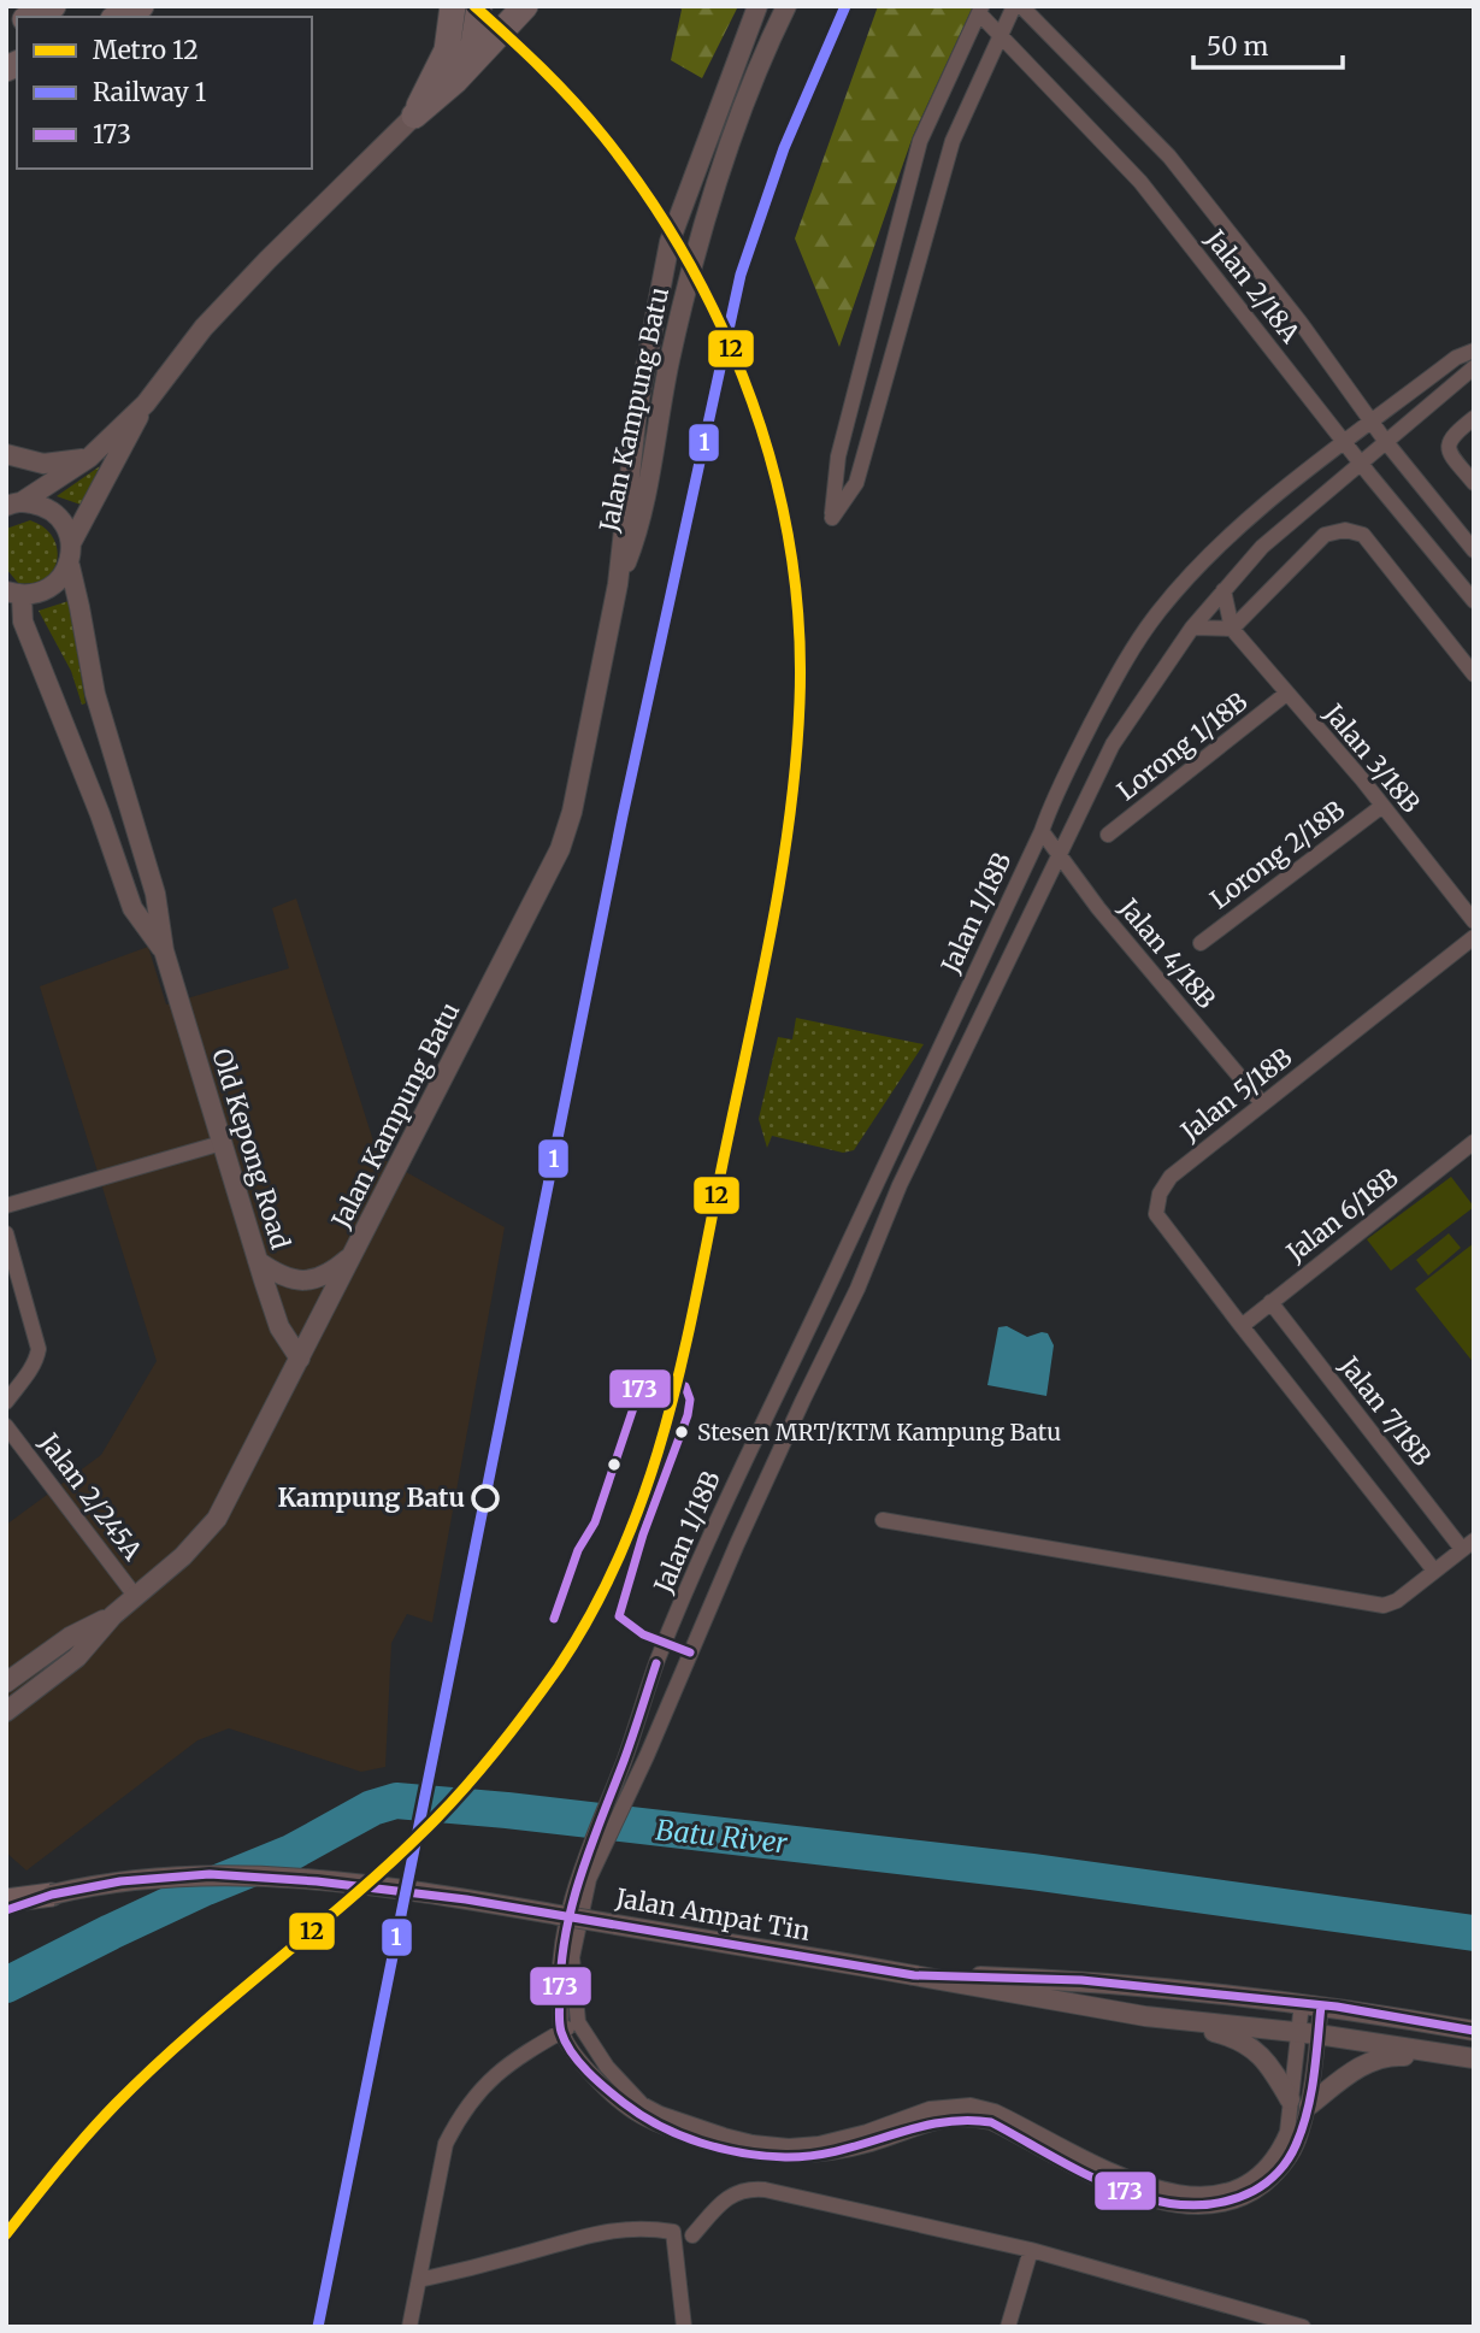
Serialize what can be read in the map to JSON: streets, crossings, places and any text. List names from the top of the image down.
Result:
{
  "streets": {
    "street": [
      "Jalan 2/18A",
      "Jalan Kampung Batu",
      "Lorong 1/18B",
      "Jalan 3/18B",
      "Lorong 2/18B",
      "Jalan 1/18B",
      "Jalan 4/18B",
      "Jalan 5/18B",
      "Old Kepong Road",
      "Jalan 6/18B",
      "Jalan 7/18B",
      "Jalan 2/245A",
      "Jalan Ampat Tin"
    ]
  },
  "crossings": [
    ["Jalan 2/18A", "Jalan 1/18B"],
    ["Jalan Kampung Batu", "Old Kepong Road"],
    ["Jalan Kampung Batu", "Jalan 2/245A"],
    ["Lorong 1/18B", "Jalan 3/18B"],
    ["Jalan 3/18B", "Lorong 2/18B"],
    ["Jalan 1/18B", "Jalan 4/18B"],
    ["Jalan 1/18B", "Jalan Ampat Tin"],
    ["Jalan 4/18B", "Jalan 5/18B"],
    ["Jalan 5/18B", "Jalan 6/18B"],
    ["Jalan 6/18B", "Jalan 7/18B"]
  ],
  "water": ["Batu River"],
  "places": ["Stesen MRT/KTM Kampung Batu", "Kampung Batu"],
  "lines": ["metro line 12", "rail line 1", "transit line 173"],
  "legend": ["Metro 12", "Railway 1", "173"],
  "scale_bar": "50 m"
}
